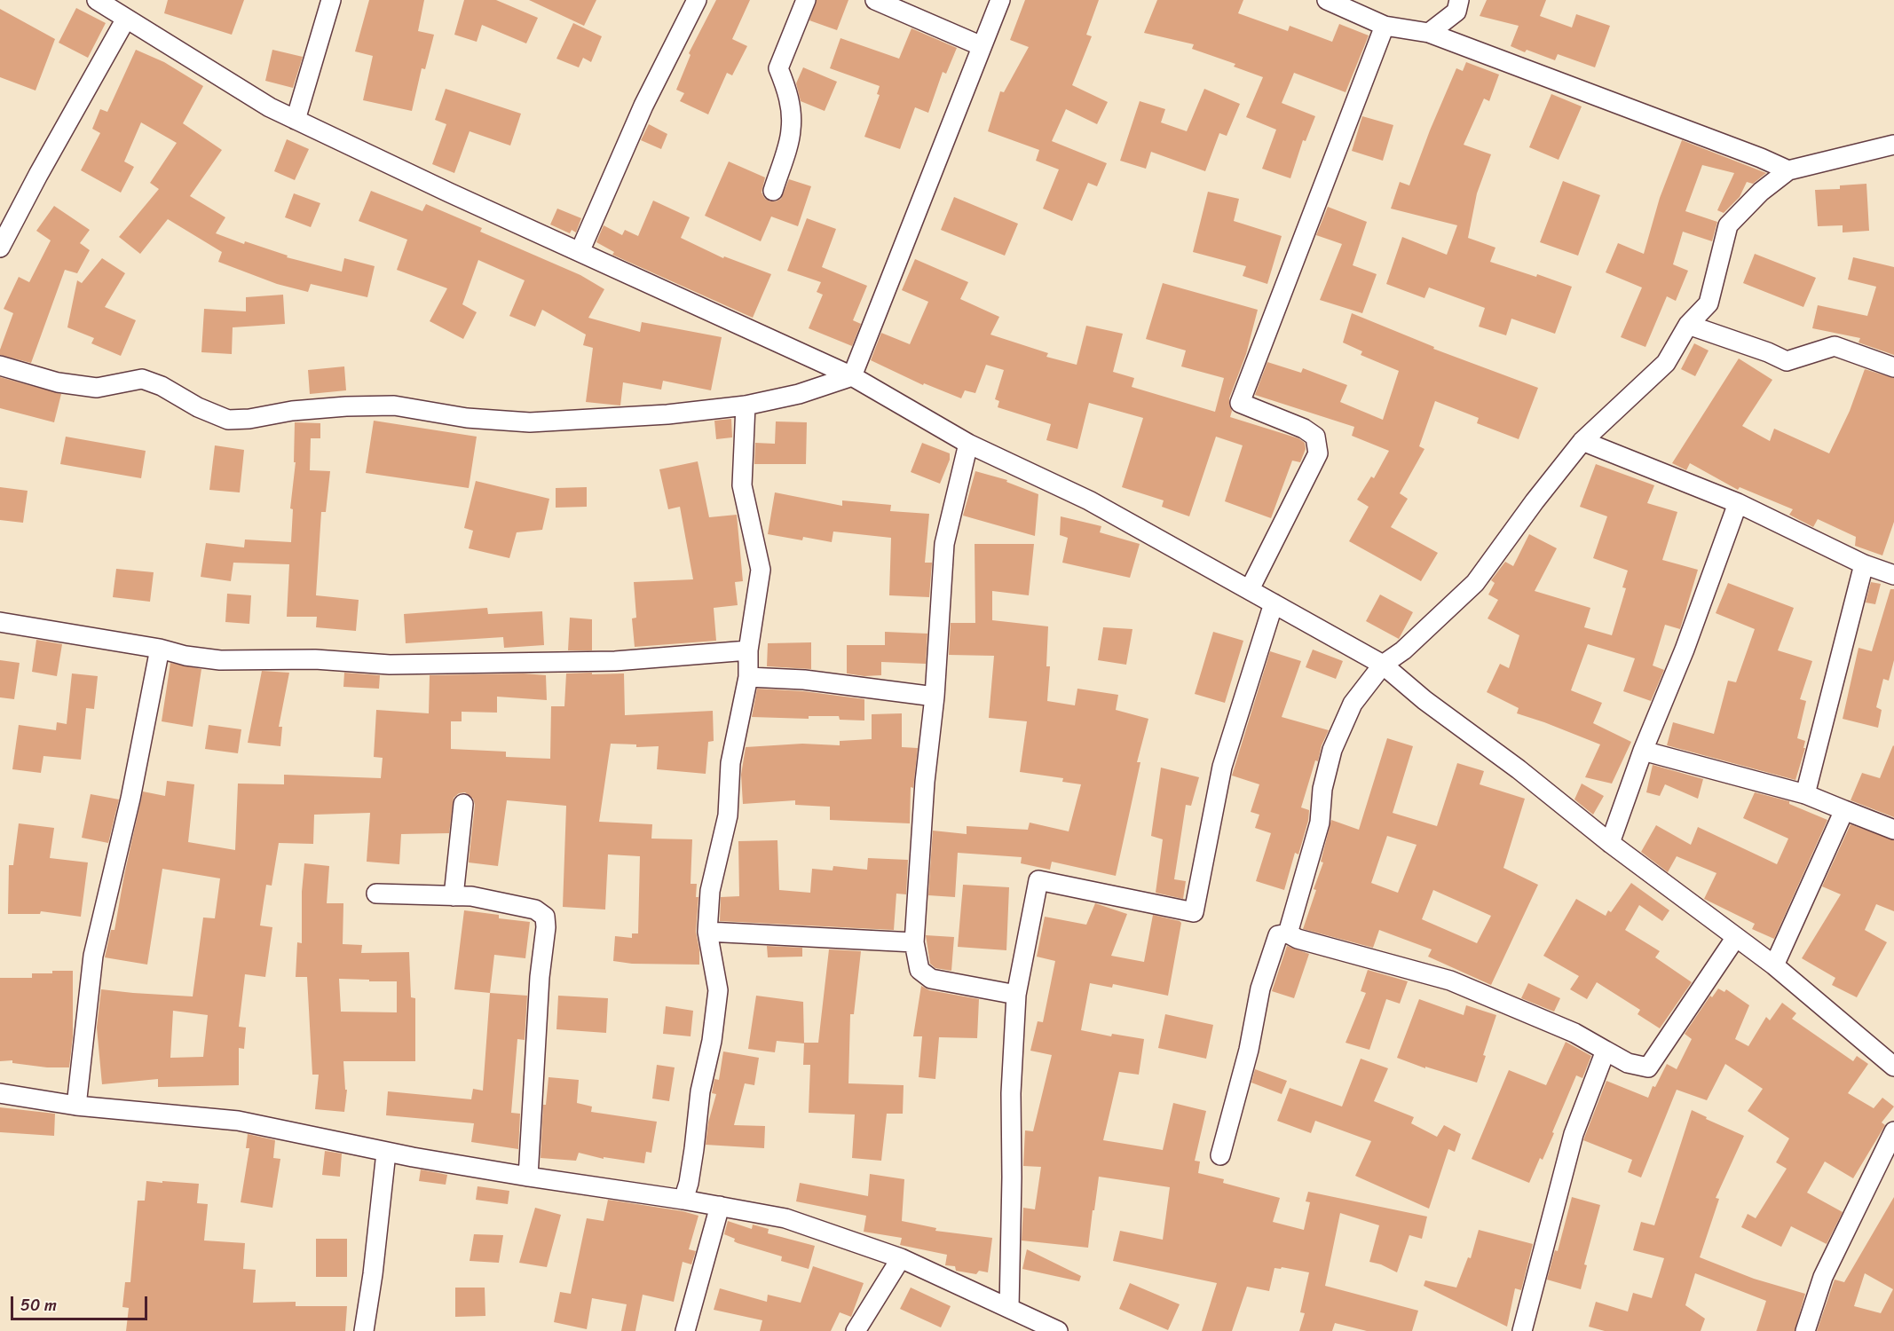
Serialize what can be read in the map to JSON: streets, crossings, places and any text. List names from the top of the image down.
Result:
{
  "scale_bar": "50 m"
}
